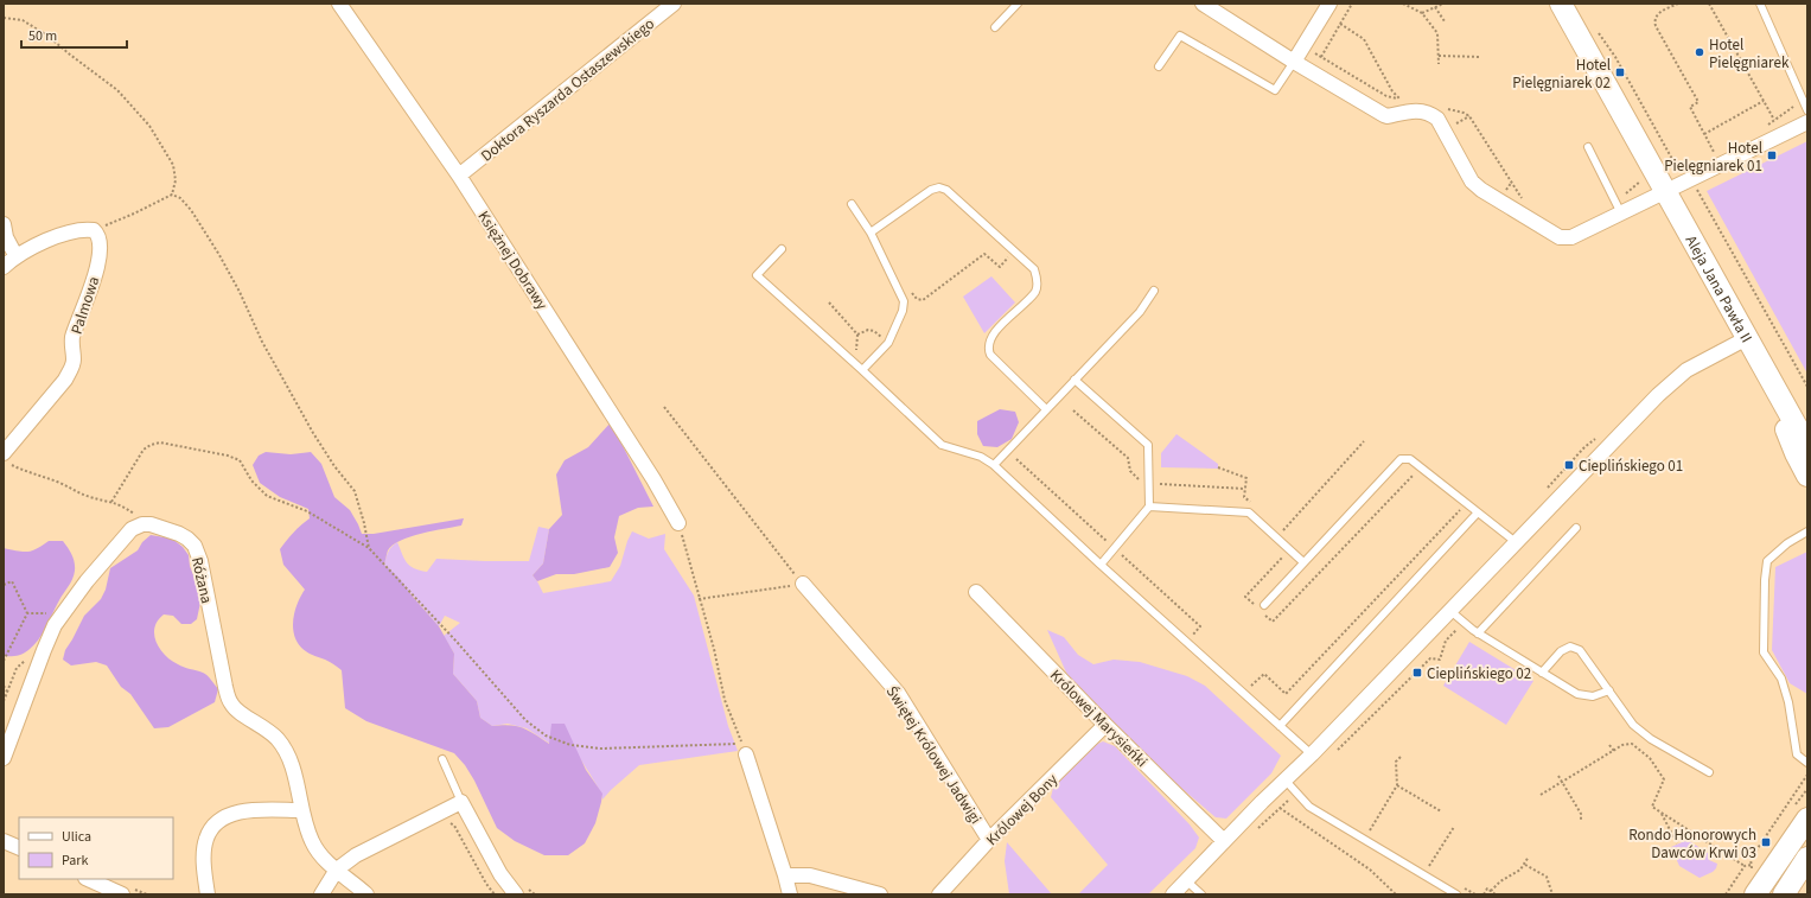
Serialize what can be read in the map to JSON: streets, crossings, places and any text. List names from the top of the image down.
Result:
{
  "streets": {
    "street": [
      "Doktora Ryszarda Ostaszewskiego",
      "Księżnej Dobrawy",
      "Aleja Jana Pawła II",
      "Palmowa",
      "Różana",
      "Królowej Marysieńki",
      "Świętej Królowej Jadwigi",
      "Królowej Bony"
    ]
  },
  "crossings": [
    ["Doktora Ryszarda Ostaszewskiego", "Księżnej Dobrawy"],
    ["Królowej Marysieńki", "Królowej Bony"],
    ["Świętej Królowej Jadwigi", "Królowej Bony"]
  ],
  "places": {
    "other": ["Hotel Pielęgniarek"],
    "transit": [
      "Hotel Pielęgniarek 02",
      "Hotel Pielęgniarek 01",
      "Cieplińskiego 01",
      "Cieplińskiego 02",
      "Rondo Honorowych Dawców Krwi 03"
    ]
  },
  "legend": ["Ulica", "Park"],
  "scale_bar": "50 m"
}
